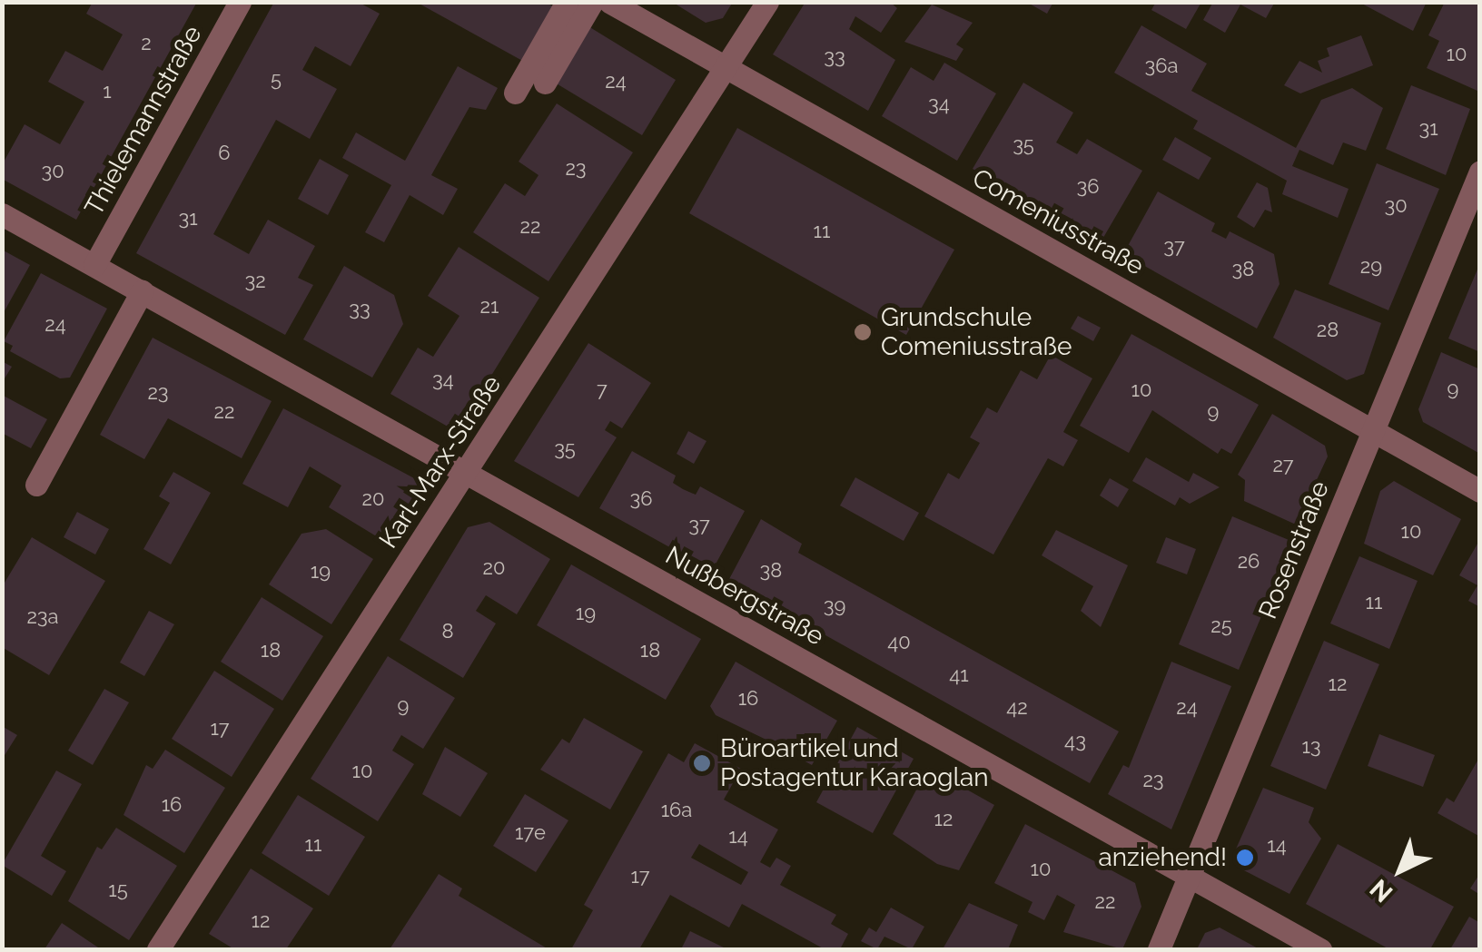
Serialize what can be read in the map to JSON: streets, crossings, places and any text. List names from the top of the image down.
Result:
{
  "streets": {
    "street": [
      "Thielemannstraße",
      "Comeniusstraße",
      "Karl-Marx-Straße",
      "Rosenstraße",
      "Nußbergstraße"
    ]
  },
  "crossings": [
    ["Thielemannstraße", "Nußbergstraße"],
    ["Comeniusstraße", "Karl-Marx-Straße"],
    ["Comeniusstraße", "Rosenstraße"],
    ["Karl-Marx-Straße", "Nußbergstraße"],
    ["Rosenstraße", "Nußbergstraße"]
  ],
  "places": ["Grundschule Comeniusstraße", "Büroartikel und Postagentur Karaoglan", "anziehend!"],
  "house_numbers": [
    "2",
    "10",
    "33",
    "36a",
    "5",
    "24",
    "1",
    "34",
    "31",
    "35",
    "6",
    "23",
    "30",
    "36",
    "30",
    "31",
    "22",
    "11",
    "37",
    "29",
    "38",
    "32",
    "21",
    "33",
    "24",
    "28",
    "34",
    "9",
    "7",
    "10",
    "23",
    "22",
    "9",
    "35",
    "27",
    "20",
    "36",
    "37",
    "10",
    "26",
    "20",
    "38",
    "19",
    "11",
    "39",
    "19",
    "23a",
    "25",
    "8",
    "40",
    "18",
    "18",
    "41",
    "12",
    "16",
    "9",
    "42",
    "24",
    "17",
    "43",
    "13",
    "10",
    "23",
    "16",
    "16a",
    "12",
    "17e",
    "14",
    "11",
    "14",
    "10",
    "17",
    "15",
    "22",
    "12"
  ],
  "north": "bottom left"
}
